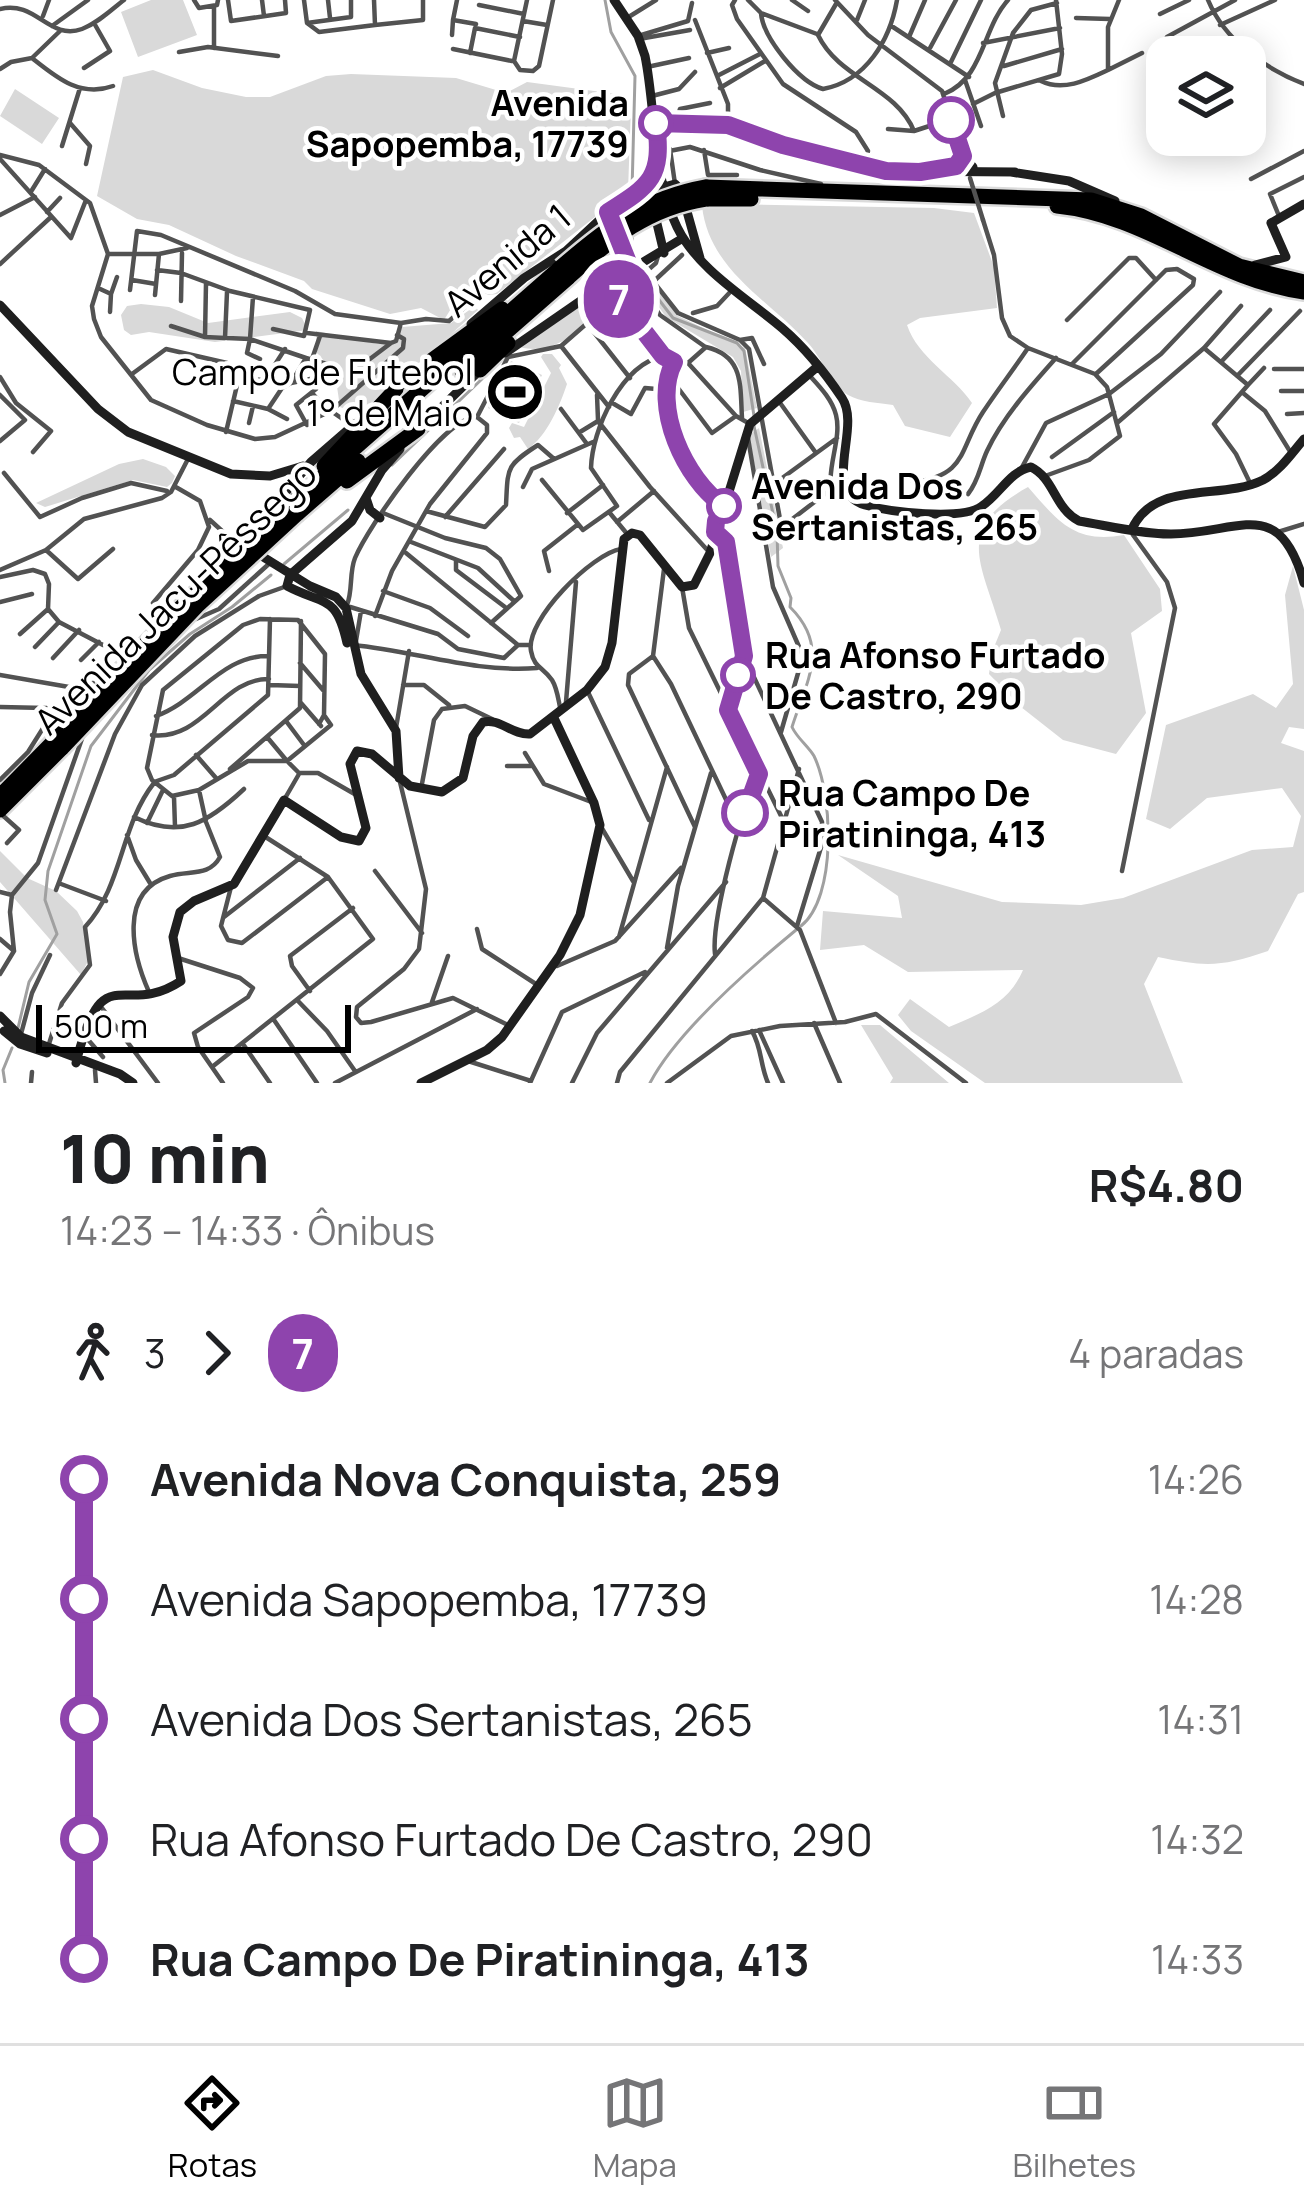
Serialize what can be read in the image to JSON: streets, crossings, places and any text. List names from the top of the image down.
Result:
{
  "streets": {
    "highway": ["Avenida Jacu-Pêssego"],
    "main road": ["Avenida 1"]
  },
  "crossings": [
    ["Avenida 1", "Avenida Jacu-Pêssego"]
  ],
  "places": {
    "other": [
      "Avenida Sapopemba, 17739",
      "Avenida Dos Sertanistas, 265",
      "Rua Afonso Furtado De Castro, 290",
      "Rua Campo De Piratininga, 413"
    ],
    "sports": ["Campo de Futebol 1° de Maio"]
  },
  "lines": ["bus line 7"],
  "scale_bar": "500 m",
  "page": {
    "on_map": "7",
    "scale": "500 m",
    "heading": ["10 min", "14:23 – 14:33 · Ônibus", "R$4.80"],
    "legs": ["3", "7", "4 paradas"],
    "list": [
      {
        "name": "Avenida Nova Conquista, 259",
        "value": "14:26"
      },
      {
        "name": "Avenida Sapopemba, 17739",
        "value": "14:28"
      },
      {
        "name": "Avenida Dos Sertanistas, 265",
        "value": "14:31"
      },
      {
        "name": "Rua Afonso Furtado De Castro, 290",
        "value": "14:32"
      },
      {
        "name": "Rua Campo De Piratininga, 413",
        "value": "14:33"
      }
    ],
    "tabs": ["Rotas", "Mapa", "Bilhetes"]
  }
}
